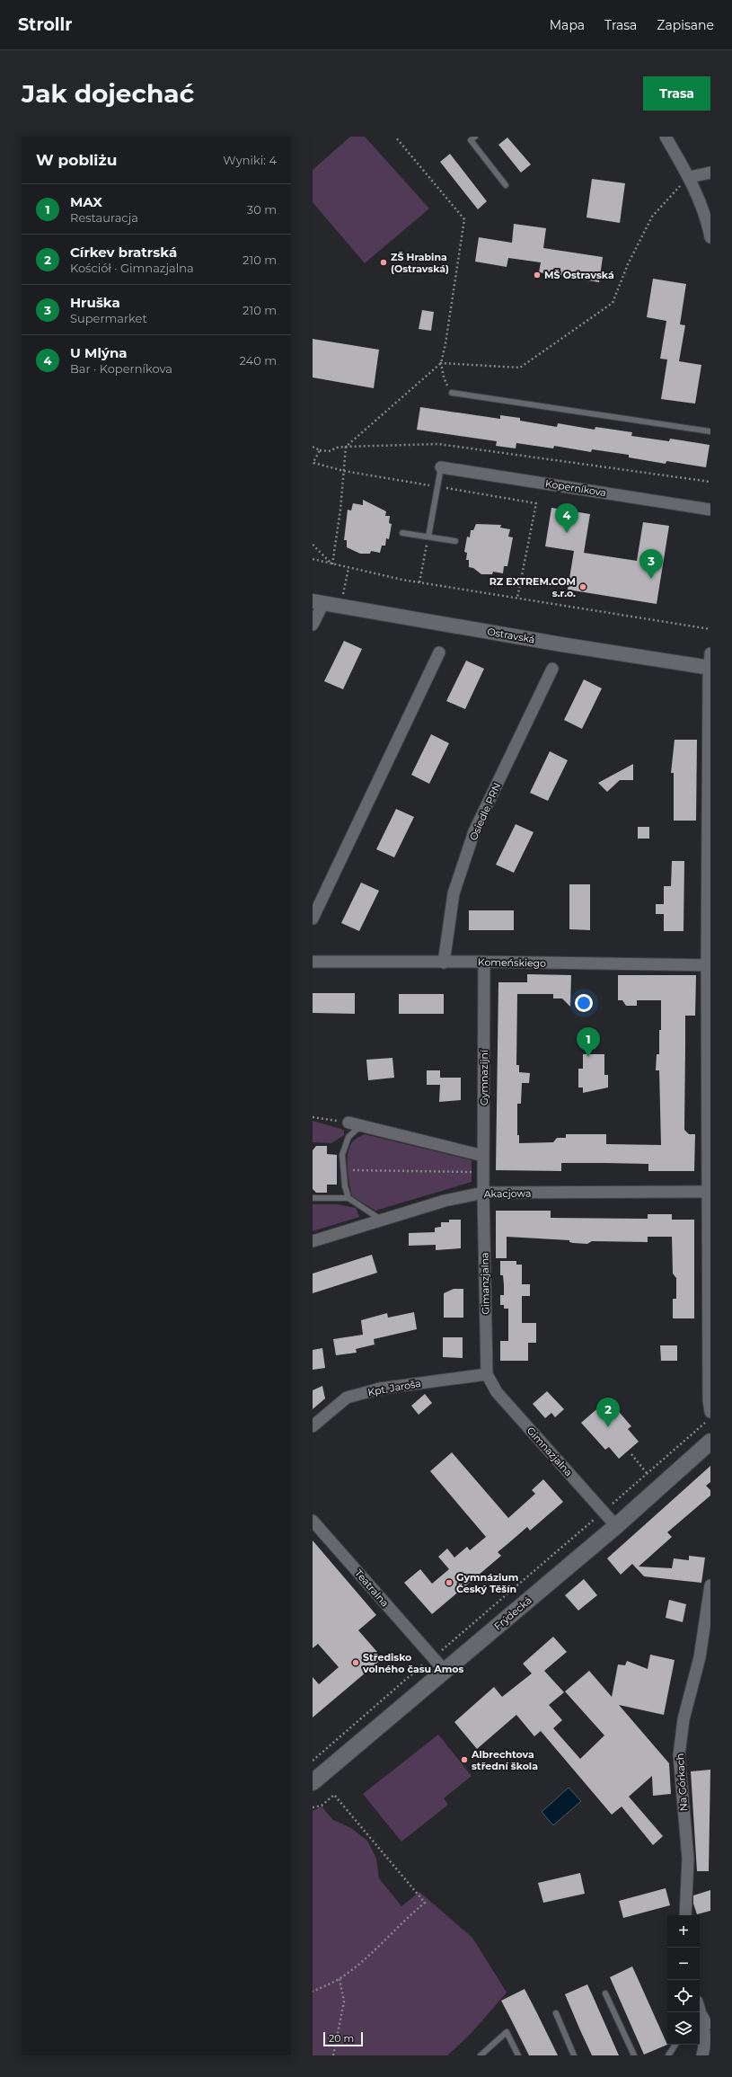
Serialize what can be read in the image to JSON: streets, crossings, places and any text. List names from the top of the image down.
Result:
{
  "streets": {
    "main road": ["Frýdecká"],
    "street": [
      "Koperníkova",
      "Ostravská",
      "Osiedle PRN",
      "Komeńskiego",
      "Gymnazijní",
      "Akacjowa",
      "Gimanzjalna",
      "Kpt. Jaroša",
      "Gimnazjalna",
      "Teatralna",
      "Na Górkach"
    ]
  },
  "crossings": [
    ["Osiedle PRN", "Komeńskiego"],
    ["Komeńskiego", "Gymnazijní"],
    ["Gymnazijní", "Akacjowa"],
    ["Gymnazijní", "Gimanzjalna"],
    ["Akacjowa", "Gimanzjalna"],
    ["Gimanzjalna", "Kpt. Jaroša"],
    ["Gimanzjalna", "Gimnazjalna"],
    ["Kpt. Jaroša", "Gimnazjalna"],
    ["Gimnazjalna", "Frýdecká"],
    ["Teatralna", "Frýdecká"]
  ],
  "places": [
    "ZŠ Hrabina (Ostravská)",
    "MŠ Ostravská",
    "RZ EXTREM.COM s.r.o.",
    "Gymnázium Český Těšín",
    "Středisko volného času Amos",
    "Albrechtova střední škola"
  ],
  "scale_bar": "20 m",
  "page": {
    "header": "Strollr",
    "nav": ["Mapa", "Trasa", "Zapisane"],
    "buttons": "Trasa",
    "title": "Jak dojechać",
    "heading": ["W pobliżu", "Wyniki: 4"],
    "list": [
      {
        "mark": "1",
        "name": "MAX",
        "note": "Restauracja",
        "value": "30 m"
      },
      {
        "mark": "2",
        "name": "Církev bratrská",
        "note": "Kościół · Gimnazjalna",
        "value": "210 m"
      },
      {
        "mark": "3",
        "name": "Hruška",
        "note": "Supermarket",
        "value": "210 m"
      },
      {
        "mark": "4",
        "name": "U Mlýna",
        "note": "Bar · Koperníkova",
        "value": "240 m"
      }
    ],
    "pins": [
      "4",
      "3",
      "1",
      "2"
    ],
    "map_buttons": ["+", "−"],
    "scale": "20 m"
  }
}
